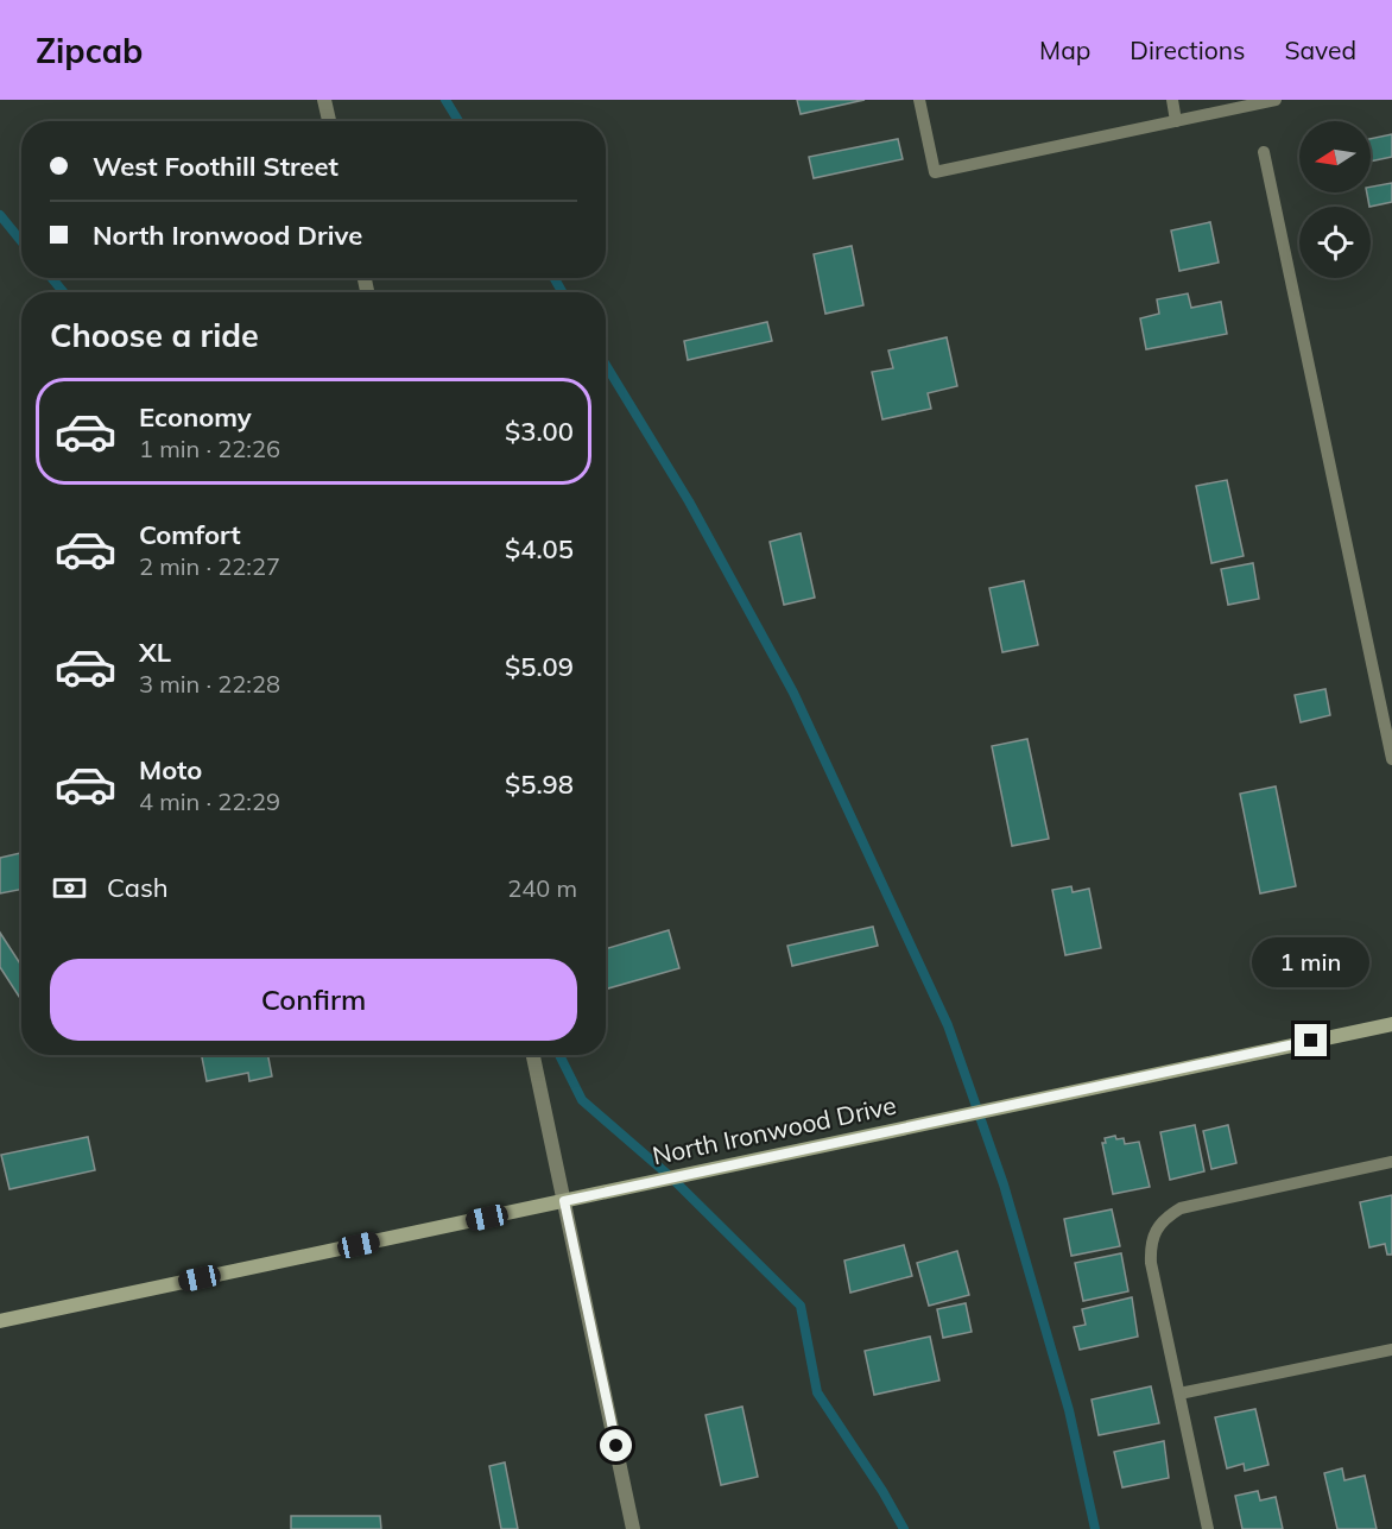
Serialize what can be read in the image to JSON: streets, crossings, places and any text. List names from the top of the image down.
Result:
{
  "streets": {
    "street": ["North Ironwood Drive"]
  },
  "north": "left",
  "page": {
    "header": "Zipcab",
    "nav": ["Map", "Directions", "Saved"],
    "banner": ["West Foothill Street", "North Ironwood Drive"],
    "heading": "Choose a ride",
    "list": [
      {
        "name": "Economy",
        "note": "1 min · 22:26",
        "value": "$3.00"
      },
      {
        "name": "Comfort",
        "note": "2 min · 22:27",
        "value": "$4.05"
      },
      {
        "name": "XL",
        "note": "3 min · 22:28",
        "value": "$5.09"
      },
      {
        "name": "Moto",
        "note": "4 min · 22:29",
        "value": "$5.98"
      }
    ],
    "pay": ["Cash", "240 m"],
    "bubble": "1 min",
    "buttons": "Confirm"
  }
}
